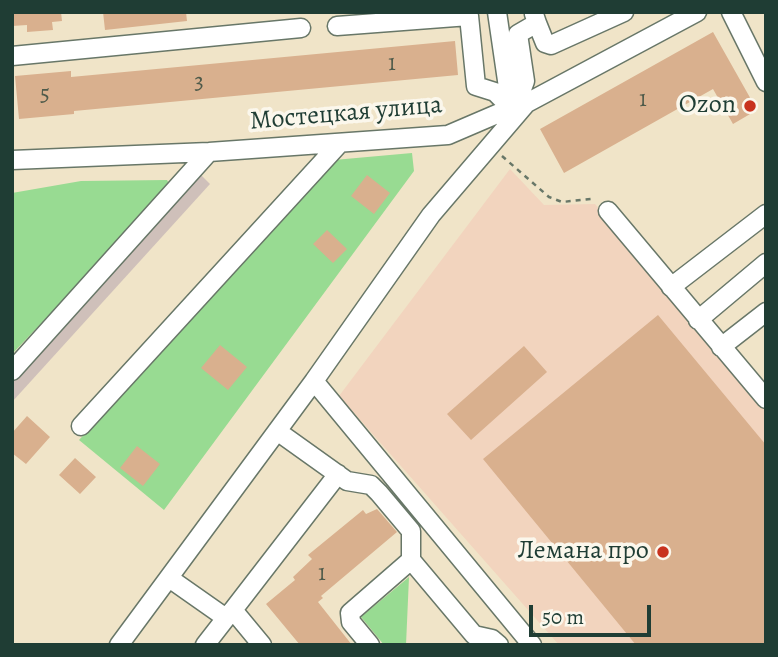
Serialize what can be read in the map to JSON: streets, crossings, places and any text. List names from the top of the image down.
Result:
{
  "streets": {
    "street": ["Мостецкая улица"]
  },
  "places": ["Ozon", "Лемана про"],
  "house_numbers": [
    "1",
    "3",
    "5",
    "1",
    "1"
  ],
  "scale_bar": "50 m"
}
